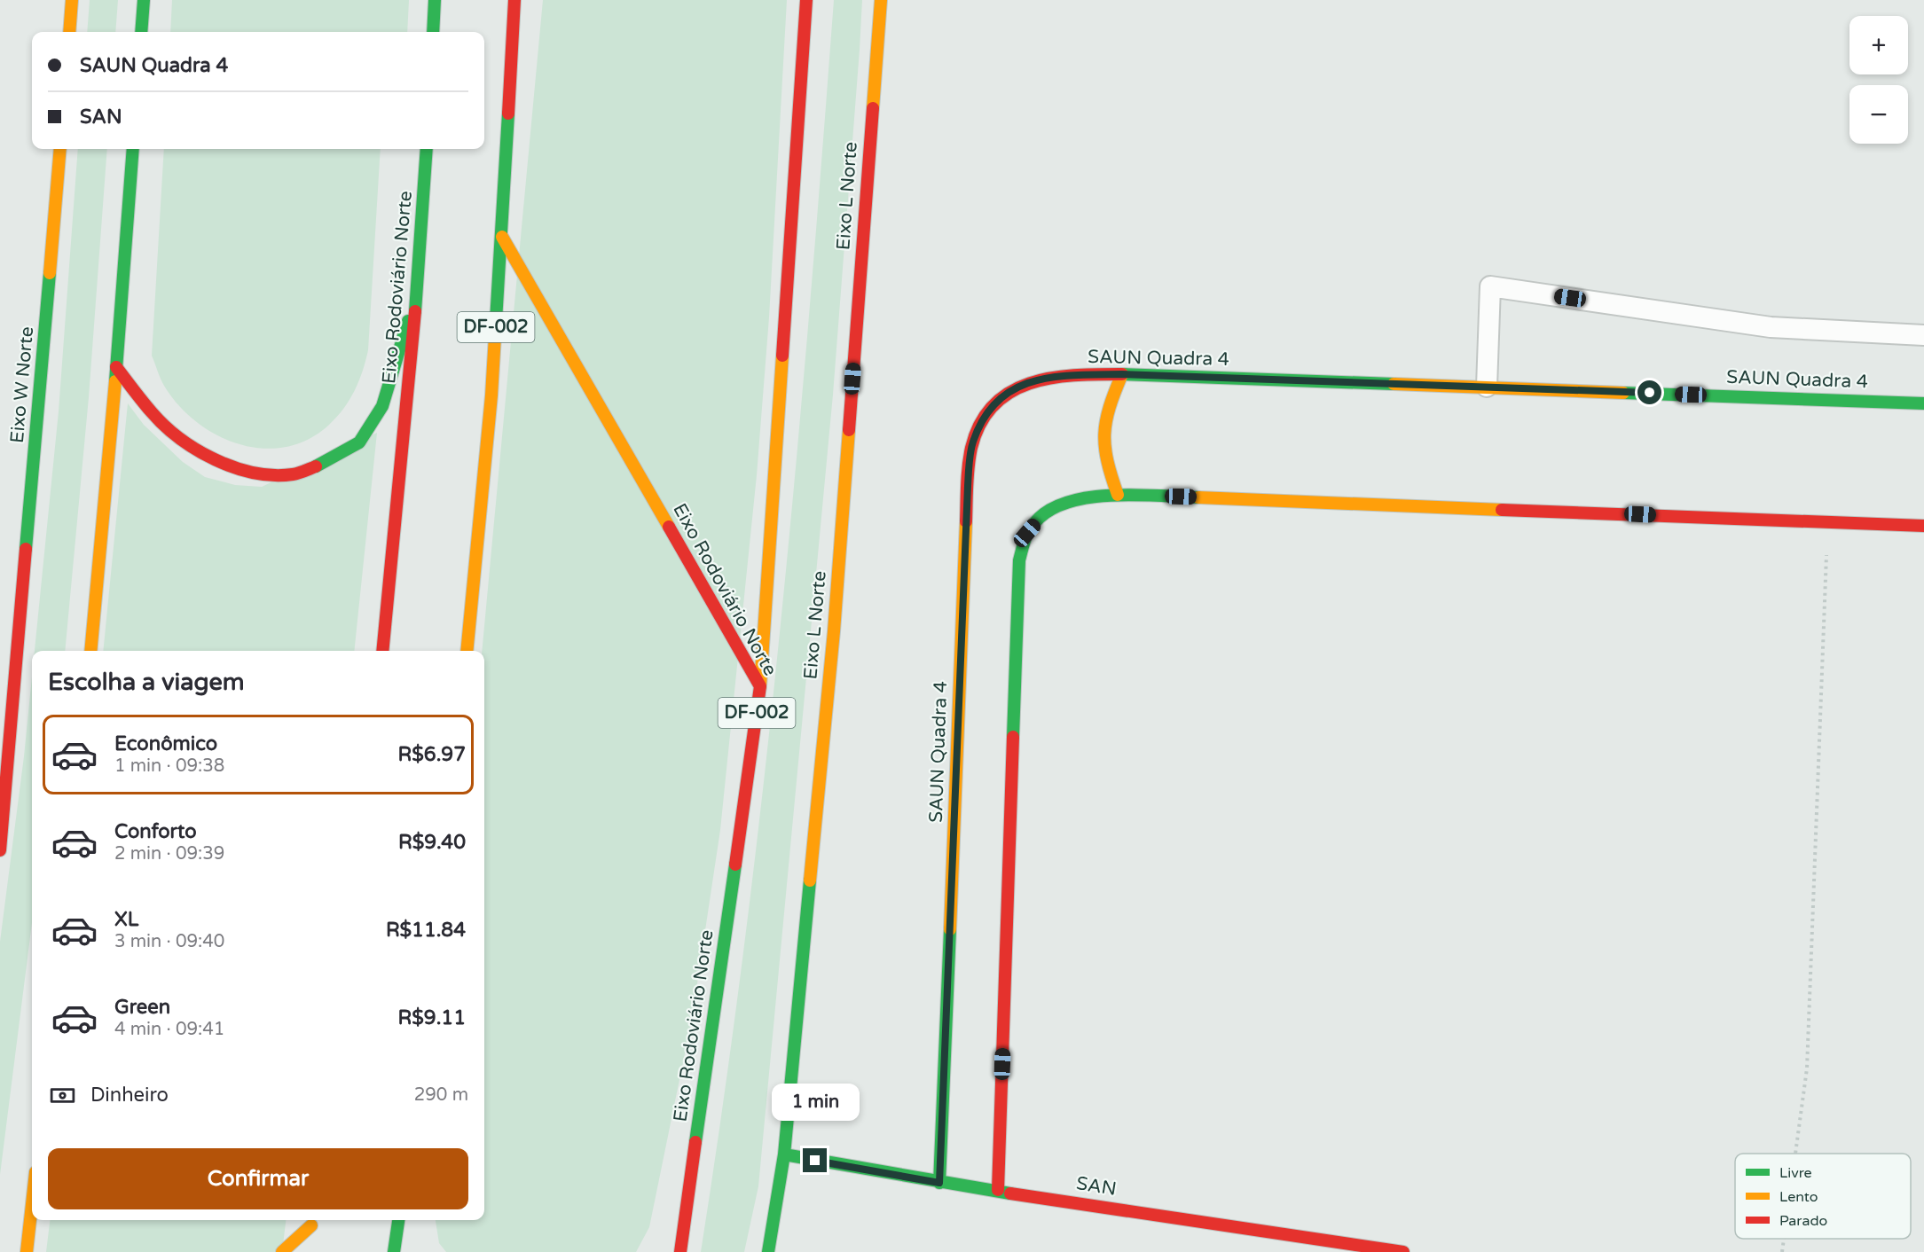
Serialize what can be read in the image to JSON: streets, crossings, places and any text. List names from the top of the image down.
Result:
{
  "streets": {
    "main road": [
      "Eixo L Norte",
      "Eixo Rodoviário Norte",
      "DF-002",
      "SAUN Quadra 4",
      "Eixo W Norte",
      "SAN"
    ]
  },
  "crossings": [
    ["Eixo L Norte", "SAN"],
    ["Eixo Rodoviário Norte", "DF-002"],
    ["SAUN Quadra 4", "SAN"]
  ],
  "legend": ["Livre", "Lento", "Parado"],
  "page": {
    "map_buttons": ["+", "−"],
    "banner": ["SAUN Quadra 4", "SAN"],
    "heading": "Escolha a viagem",
    "list": [
      {
        "name": "Econômico",
        "note": "1 min · 09:38",
        "value": "R$6.97"
      },
      {
        "name": "Conforto",
        "note": "2 min · 09:39",
        "value": "R$9.40"
      },
      {
        "name": "XL",
        "note": "3 min · 09:40",
        "value": "R$11.84"
      },
      {
        "name": "Green",
        "note": "4 min · 09:41",
        "value": "R$9.11"
      }
    ],
    "pay": ["Dinheiro", "290 m"],
    "bubble": "1 min",
    "buttons": "Confirmar"
  }
}
